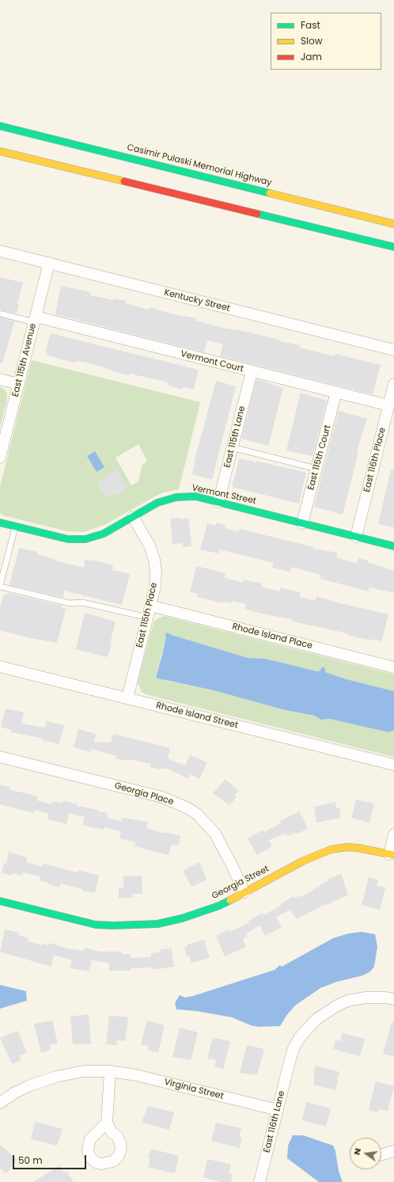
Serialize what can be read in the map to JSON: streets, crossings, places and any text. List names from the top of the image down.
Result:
{
  "streets": {
    "main road": ["Casimir Pulaski Memorial Highway", "Vermont Street", "Georgia Street"],
    "street": [
      "Kentucky Street",
      "East 115th Avenue",
      "Vermont Court",
      "East 115th Lane",
      "East 115th Court",
      "East 116th Place",
      "East 115th Place",
      "Rhode Island Place",
      "Rhode Island Street",
      "Georgia Place",
      "Virginia Street",
      "East 116th Lane"
    ]
  },
  "crossings": [
    ["Kentucky Street", "East 115th Avenue"],
    ["East 115th Avenue", "Vermont Court"],
    ["Vermont Court", "East 115th Lane"],
    ["Vermont Court", "East 115th Court"],
    ["Vermont Court", "East 116th Place"],
    ["East 115th Lane", "Vermont Street"],
    ["East 115th Court", "Vermont Street"],
    ["East 116th Place", "Vermont Street"],
    ["Vermont Street", "East 115th Place"],
    ["East 115th Place", "Rhode Island Place"],
    ["East 115th Place", "Rhode Island Street"],
    ["Georgia Place", "Georgia Street"],
    ["Virginia Street", "East 116th Lane"]
  ],
  "legend": ["Fast", "Slow", "Jam"],
  "scale_bar": "50 m",
  "north": "left"
}
